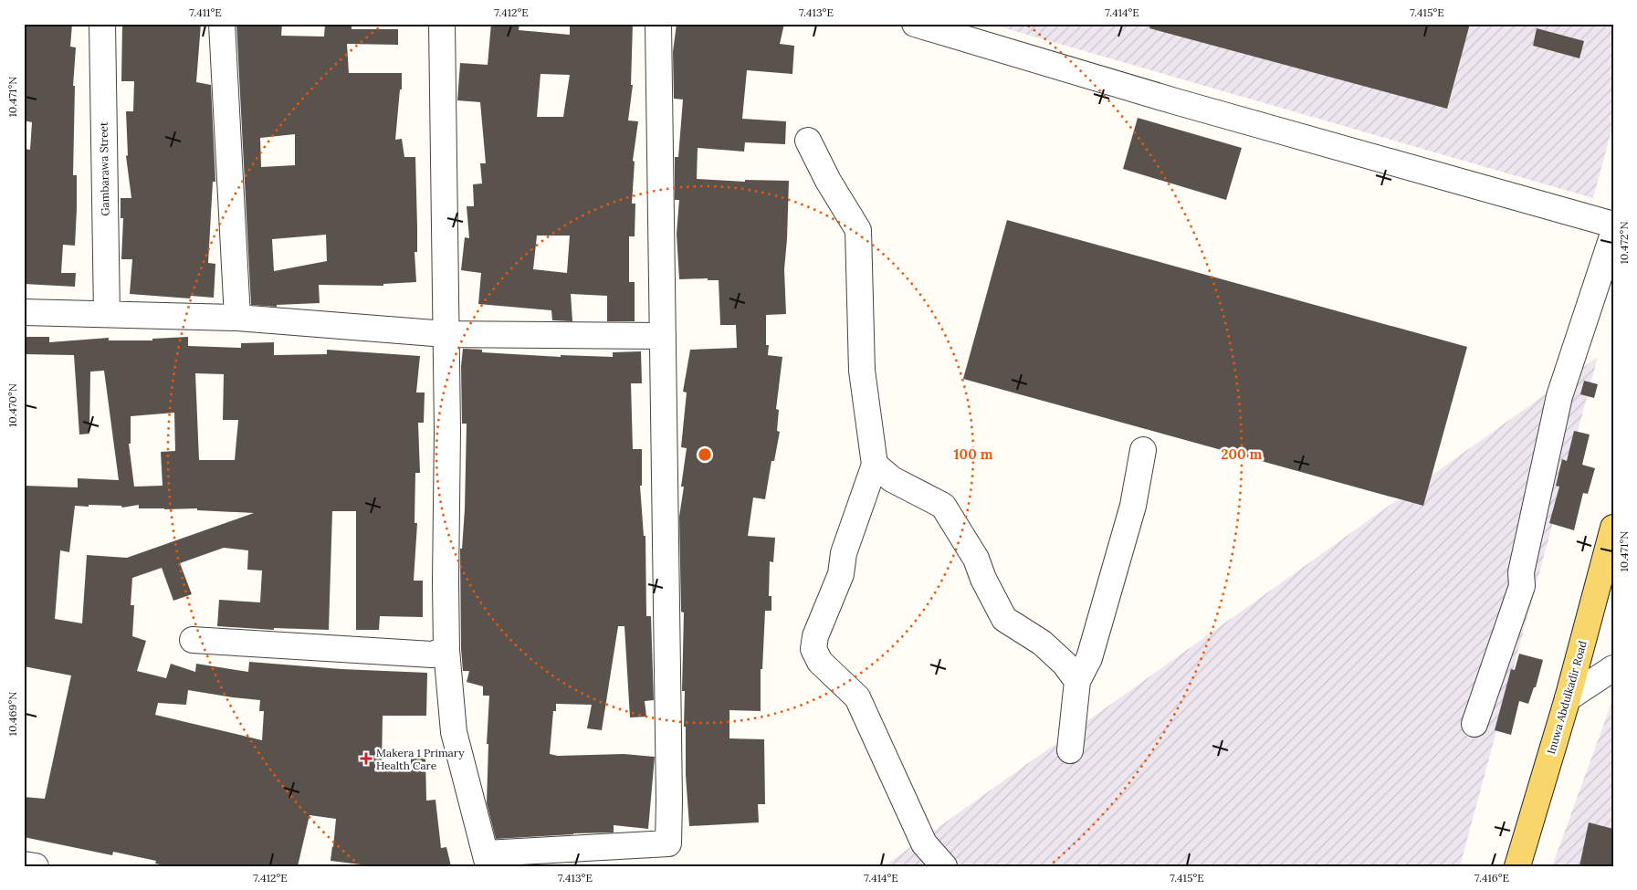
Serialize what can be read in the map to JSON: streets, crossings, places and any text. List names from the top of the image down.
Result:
{
  "streets": {
    "main road": ["Inuwa Abdulkadir Road"],
    "street": ["Gambarawa Street"]
  },
  "places": {
    "health": ["Makera 1 Primary Health Care"]
  },
  "coordinates": [
    "7.411°E",
    "7.412°E",
    "7.413°E",
    "7.414°E",
    "7.415°E",
    "10.471°N",
    "10.472°N",
    "10.470°N",
    "10.469°N",
    "7.416°E"
  ],
  "rings": ["100 m", "200 m"]
}
